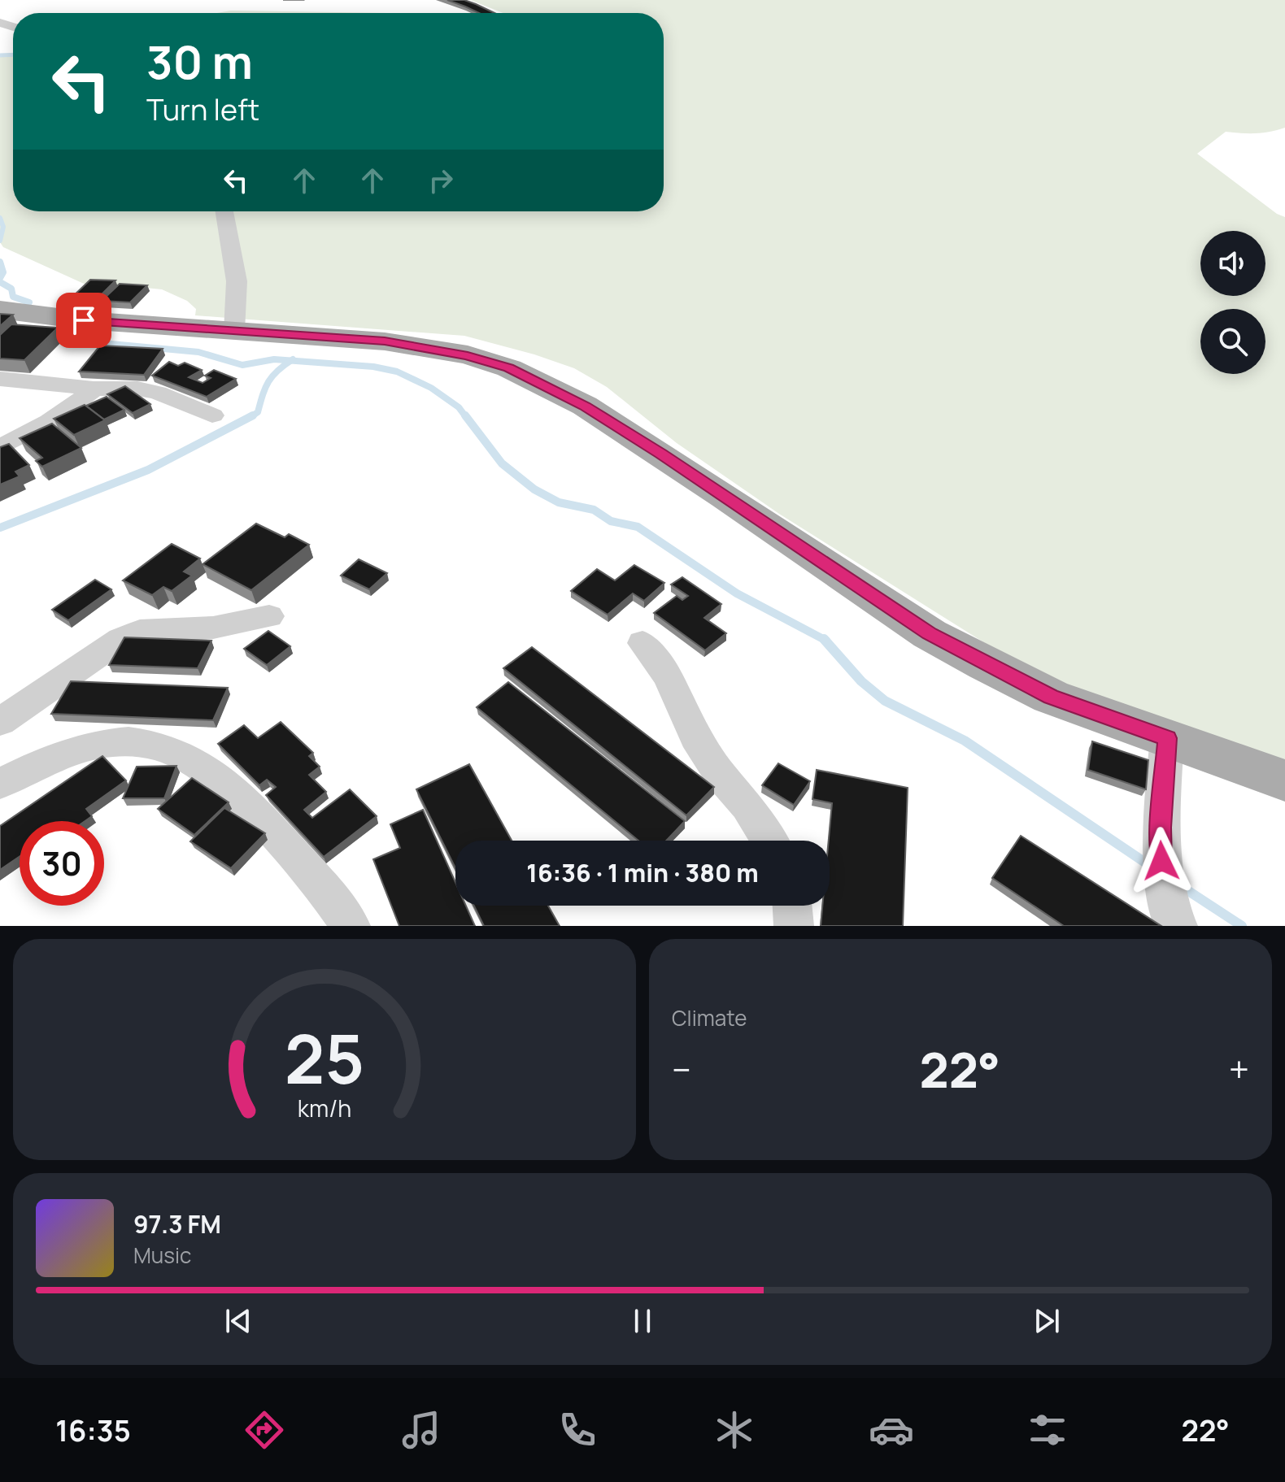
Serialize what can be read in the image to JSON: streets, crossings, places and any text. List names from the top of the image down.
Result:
{
  "page": {
    "turn": ["30 m", "Turn left"],
    "limit": "30",
    "trip": "16:36 · 1 min · 380 m",
    "tile": "Climate",
    "heat": ["−", "22°", "+"],
    "song": ["97.3 FM", "Music"],
    "tabs": ["16:35", "22°"],
    "gauge": ["25", "km/h"]
  }
}
